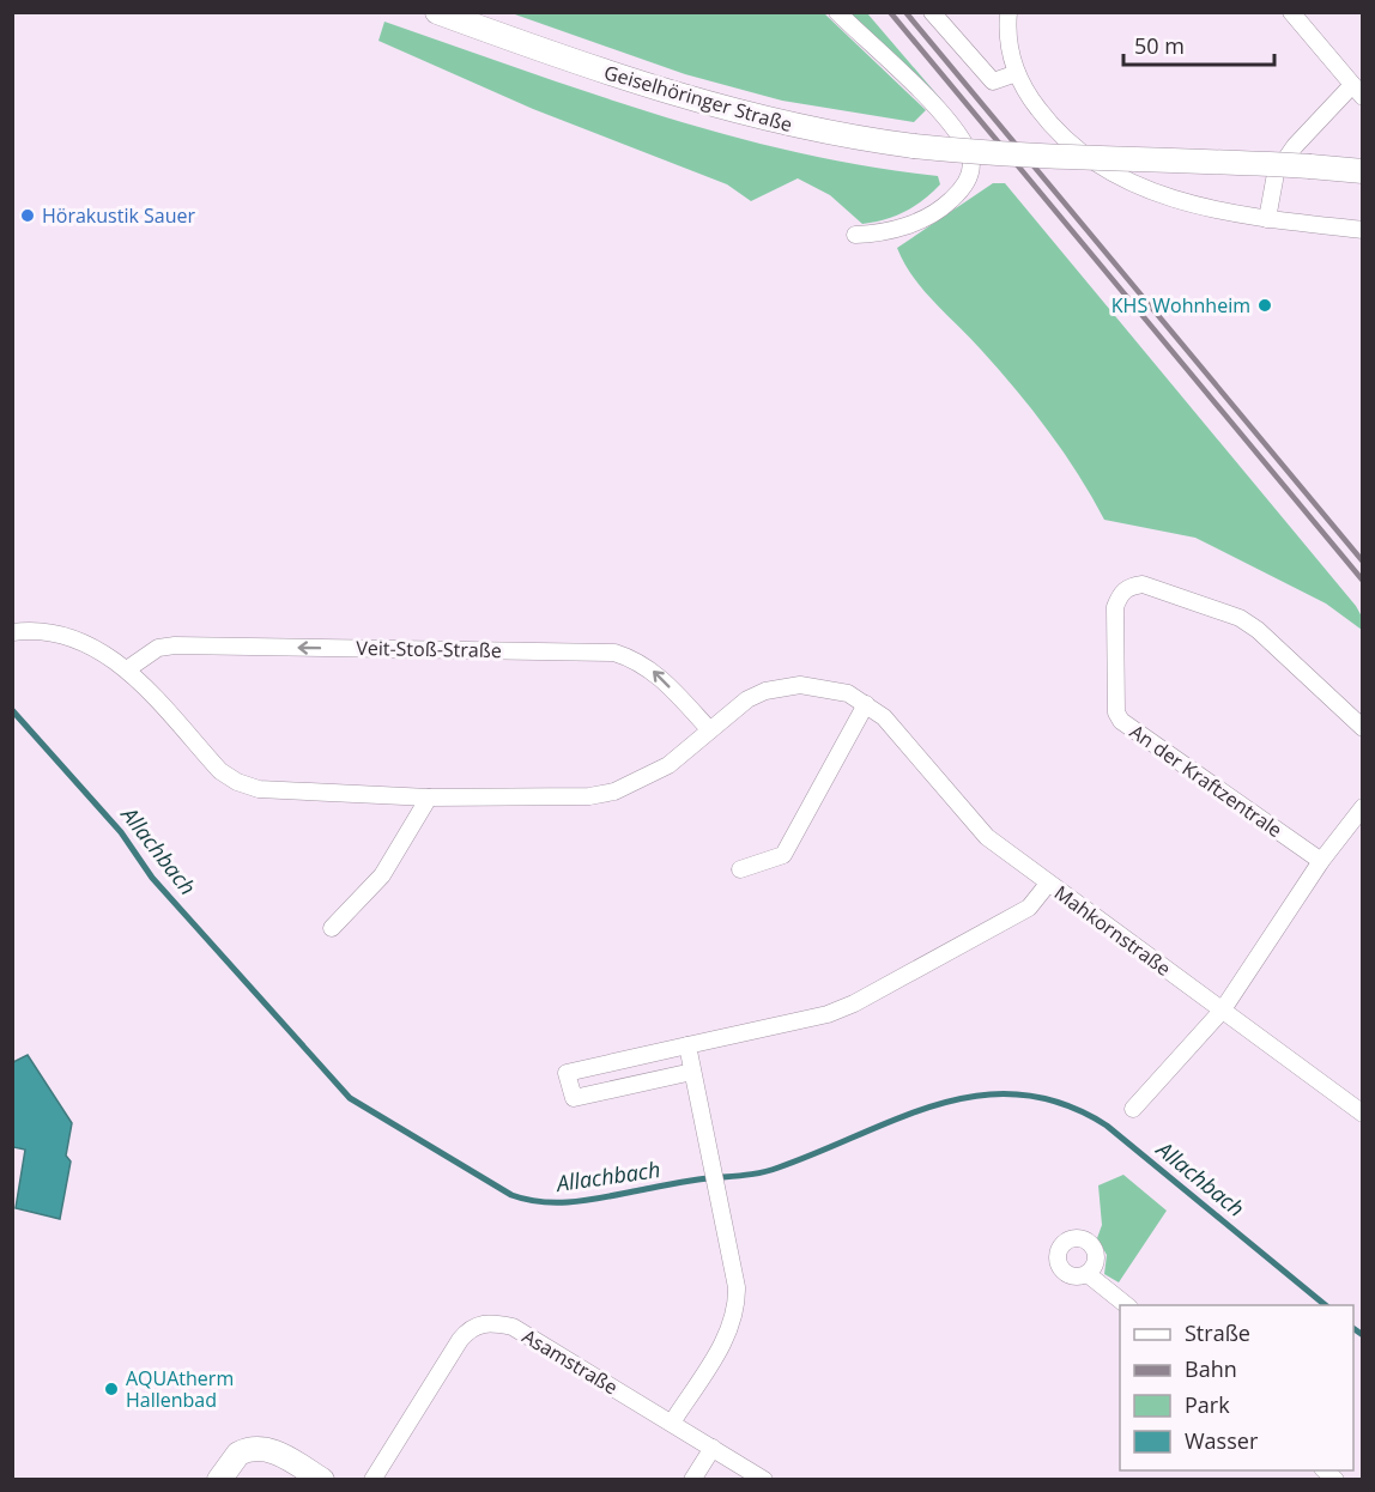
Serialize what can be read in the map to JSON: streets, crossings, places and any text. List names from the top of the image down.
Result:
{
  "streets": {
    "main road": ["Geiselhöringer Straße"],
    "street": [
      "Veit-Stoß-Straße",
      "An der Kraftzentrale",
      "Mahkornstraße",
      "Asamstraße"
    ]
  },
  "one_way": ["Veit-Stoß-Straße"],
  "water": ["Allachbach"],
  "places": ["Hörakustik Sauer", "KHS Wohnheim", "AQUAtherm Hallenbad"],
  "legend": [
    "Straße",
    "Bahn",
    "Park",
    "Wasser"
  ],
  "scale_bar": "50 m"
}
